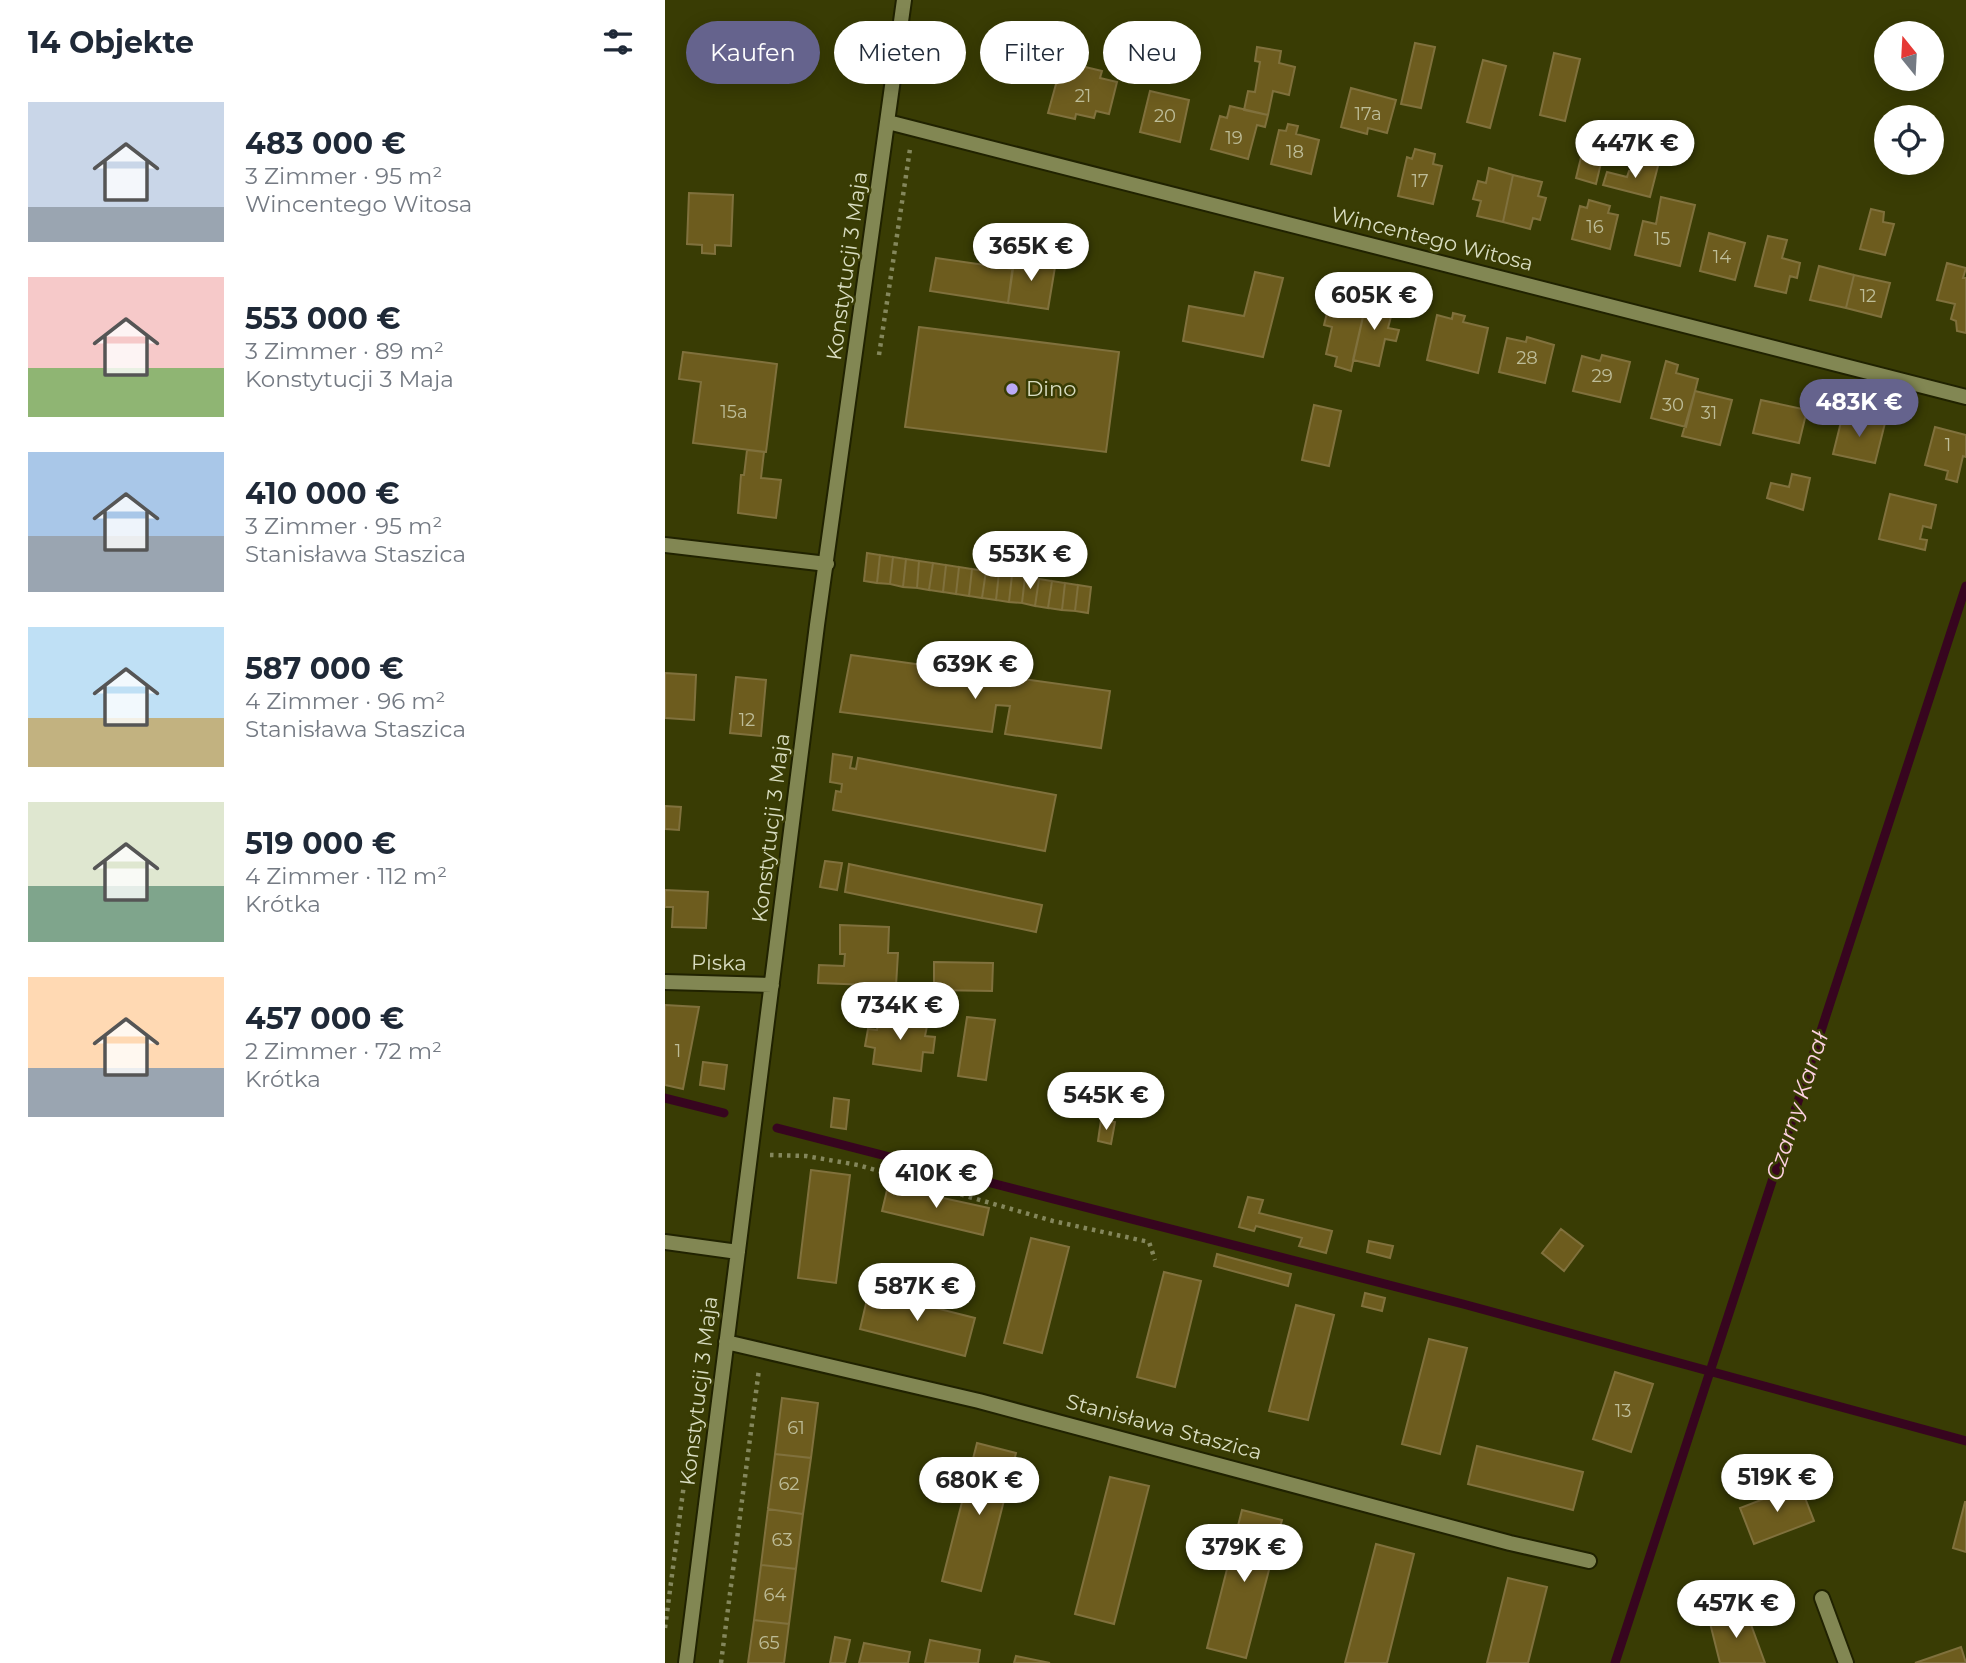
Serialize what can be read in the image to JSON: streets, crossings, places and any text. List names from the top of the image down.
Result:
{
  "streets": {
    "street": [
      "Wincentego Witosa",
      "Konstytucji 3 Maja",
      "Piska",
      "Stanisława Staszica"
    ]
  },
  "crossings": [
    ["Wincentego Witosa", "Konstytucji 3 Maja"],
    ["Konstytucji 3 Maja", "Piska"],
    ["Konstytucji 3 Maja", "Stanisława Staszica"]
  ],
  "water": ["Czarny Kanał"],
  "places": ["Dino"],
  "house_numbers": [
    "21",
    "17a",
    "20",
    "19",
    "18",
    "17",
    "16",
    "15",
    "14",
    "12",
    "28",
    "29",
    "30",
    "15a",
    "31",
    "1",
    "12",
    "1",
    "13",
    "61",
    "62",
    "63",
    "64",
    "65"
  ],
  "north": "top",
  "page": {
    "heading": "14 Objekte",
    "chip": [
      "Kaufen",
      "Mieten",
      "Filter",
      "Neu"
    ],
    "list": [
      {
        "name": "483 000 €",
        "note": "3 Zimmer · 95 m² · Wincentego Witosa"
      },
      {
        "name": "553 000 €",
        "note": "3 Zimmer · 89 m² · Konstytucji 3 Maja"
      },
      {
        "name": "410 000 €",
        "note": "3 Zimmer · 95 m² · Stanisława Staszica"
      },
      {
        "name": "587 000 €",
        "note": "4 Zimmer · 96 m² · Stanisława Staszica"
      },
      {
        "name": "519 000 €",
        "note": "4 Zimmer · 112 m² · Krótka"
      },
      {
        "name": "457 000 €",
        "note": "2 Zimmer · 72 m² · Krótka"
      }
    ],
    "price": [
      "447K €",
      "365K €",
      "605K €",
      "483K €",
      "553K €",
      "639K €",
      "734K €",
      "545K €",
      "410K €",
      "587K €",
      "519K €",
      "680K €",
      "379K €",
      "457K €"
    ]
  }
}
